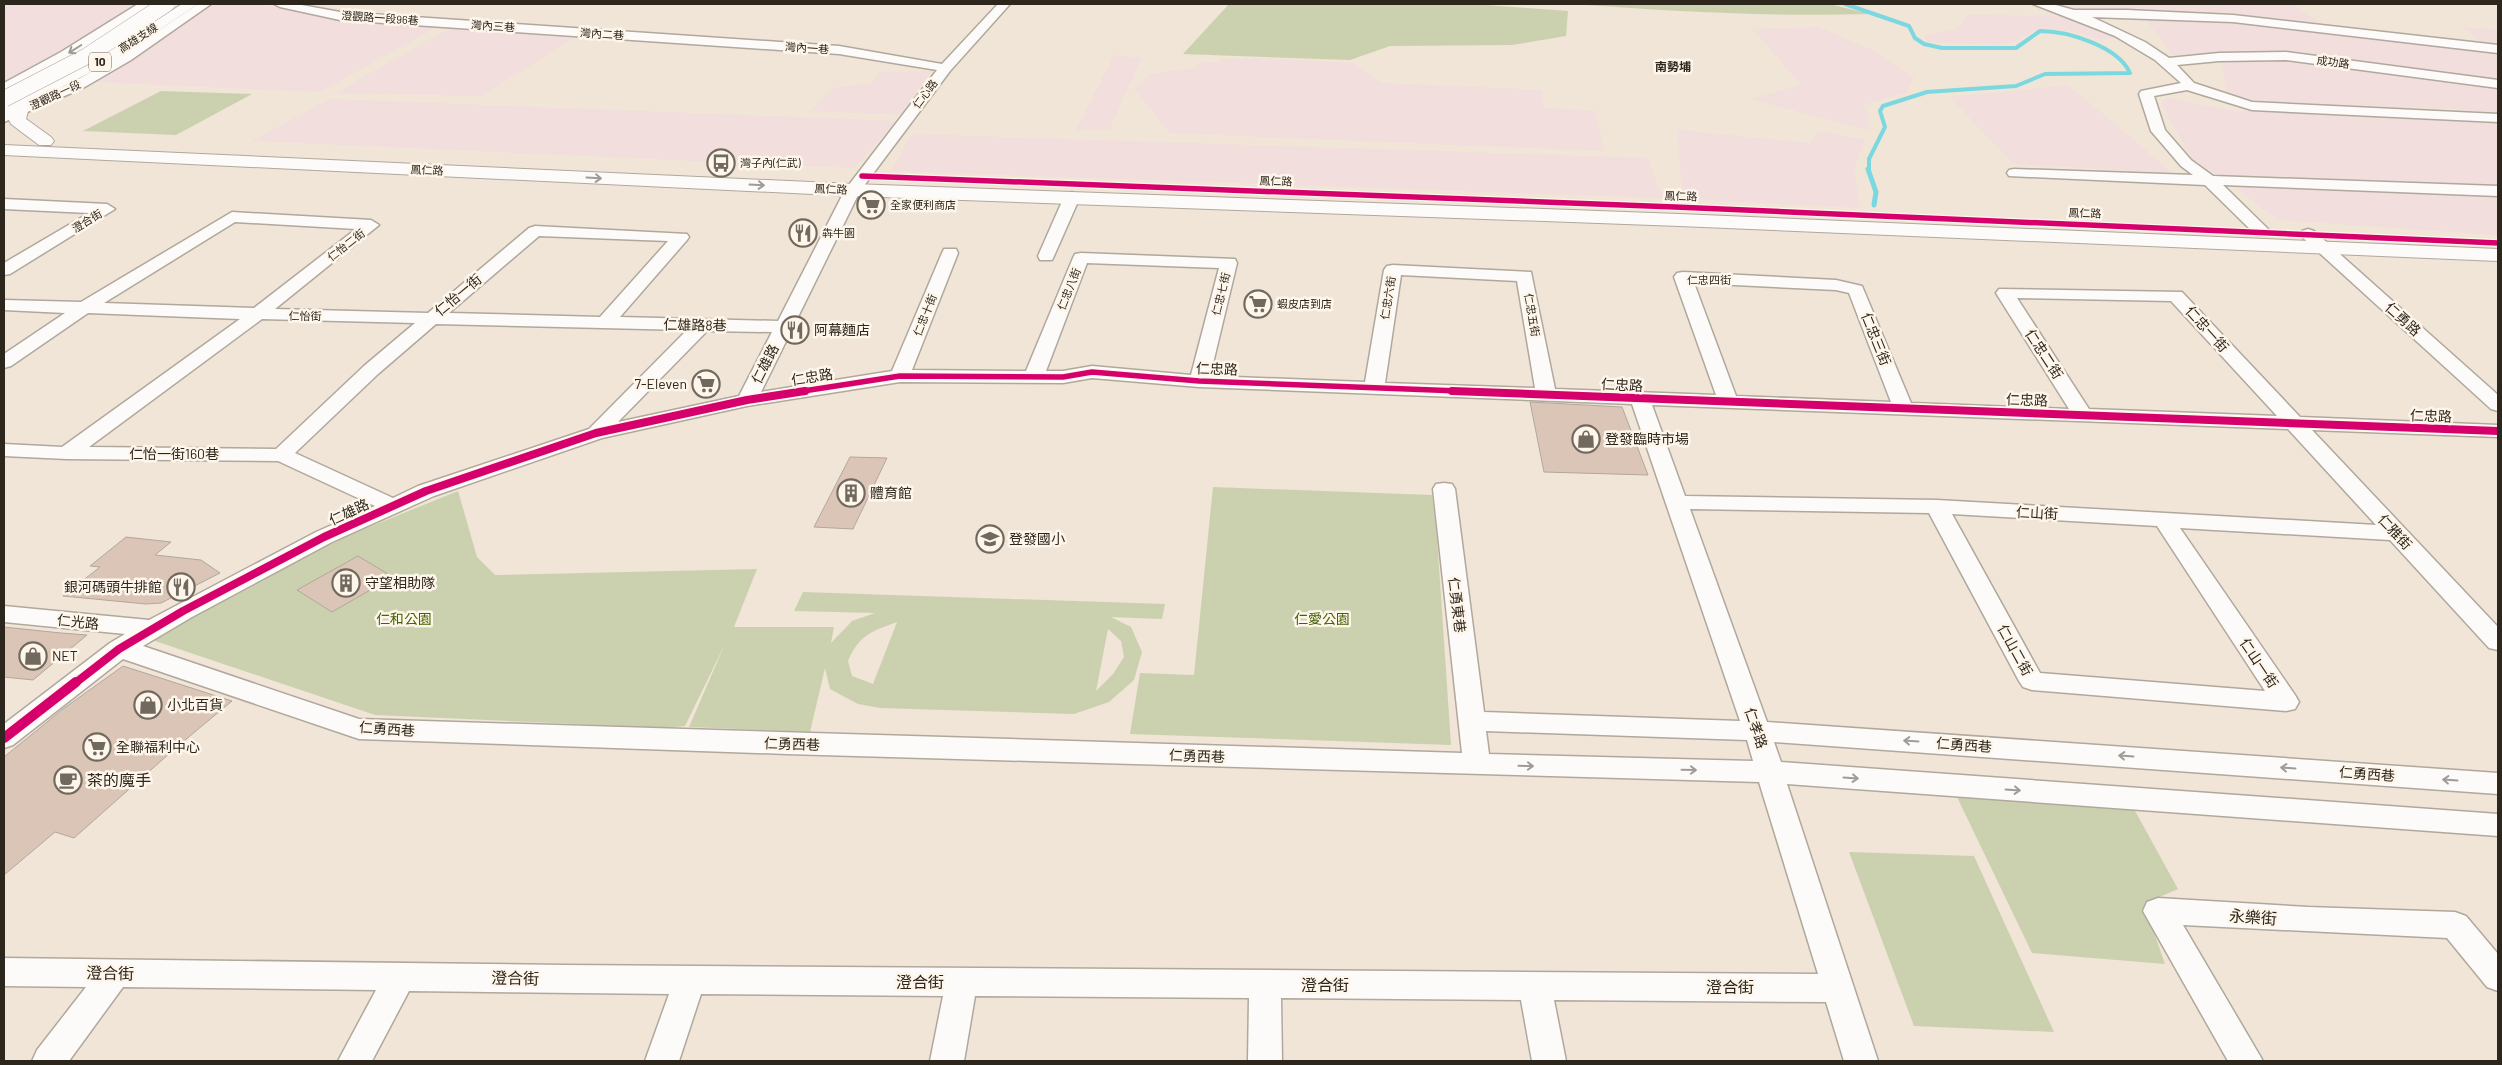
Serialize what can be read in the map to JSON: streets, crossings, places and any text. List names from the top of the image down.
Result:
{
  "streets": {
    "main road": ["高雄支線", "10", "鳳仁路"],
    "street": [
      "澄觀路一段96巷",
      "灣內三巷",
      "灣內二巷",
      "灣內一巷",
      "成功路",
      "仁心路",
      "澄觀路一段",
      "澄合街",
      "仁怡二街",
      "仁忠四街",
      "仁忠八街",
      "仁忠七街",
      "仁怡一街",
      "仁忠六街",
      "仁忠十街",
      "仁忠五街",
      "仁怡街",
      "仁勇路",
      "仁雄路8巷",
      "仁忠一街",
      "仁忠三街",
      "仁忠二街",
      "仁雄路",
      "仁忠路",
      "仁怡一街160巷",
      "仁山街",
      "仁雅街",
      "仁勇東巷",
      "仁光路",
      "仁山二街",
      "仁山一街",
      "仁孝路",
      "仁勇西巷",
      "永樂街"
    ]
  },
  "crossings": [
    ["澄觀路一段96巷", "灣內三巷"],
    ["灣內三巷", "灣內二巷"],
    ["灣內二巷", "灣內一巷"],
    ["高雄支線", "澄觀路一段"],
    ["灣內一巷", "仁心路"],
    ["仁心路", "鳳仁路"],
    ["仁心路", "仁雄路"],
    ["鳳仁路", "仁勇路"],
    ["鳳仁路", "仁雄路"],
    ["澄合街", "仁孝路"],
    ["仁怡二街", "仁怡街"],
    ["仁怡二街", "仁怡一街160巷"],
    ["仁忠四街", "仁忠三街"],
    ["仁忠四街", "仁忠路"],
    ["仁忠八街", "仁忠七街"],
    ["仁忠八街", "仁忠路"],
    ["仁忠七街", "仁忠路"],
    ["仁怡一街", "仁怡街"],
    ["仁怡一街", "仁雄路8巷"],
    ["仁怡一街", "仁怡一街160巷"],
    ["仁忠六街", "仁忠五街"],
    ["仁忠六街", "仁忠路"],
    ["仁忠十街", "仁忠路"],
    ["仁忠五街", "仁忠路"],
    ["仁怡街", "仁雄路8巷"],
    ["仁雄路8巷", "仁雄路"],
    ["仁忠一街", "仁忠二街"],
    ["仁忠一街", "仁忠路"],
    ["仁忠一街", "仁雅街"],
    ["仁忠三街", "仁忠路"],
    ["仁忠二街", "仁忠路"],
    ["仁雄路", "仁忠路"],
    ["仁雄路", "仁光路"],
    ["仁雄路", "仁勇西巷"],
    ["仁忠路", "仁雅街"],
    ["仁忠路", "仁孝路"],
    ["仁山街", "仁雅街"],
    ["仁山街", "仁山二街"],
    ["仁山街", "仁山一街"],
    ["仁山街", "仁孝路"],
    ["仁勇東巷", "仁勇西巷"],
    ["仁山二街", "仁山一街"],
    ["仁孝路", "仁勇西巷"]
  ],
  "districts": ["南勢埔"],
  "parks": ["仁和公園", "仁愛公園"],
  "places": {
    "bus stop": ["灣子內(仁武)"],
    "supermarket": [
      "全家便利商店",
      "蝦皮店到店",
      "7-Eleven",
      "全聯福利中心"
    ],
    "restaurant": ["犇牛園", "阿幕麵店", "銀河碼頭牛排館"],
    "shop": ["登發臨時市場", "NET", "小北百貨"],
    "building": ["體育館", "守望相助隊"],
    "school or university": ["登發國小"],
    "cafe": ["茶的魔手"]
  }
}
